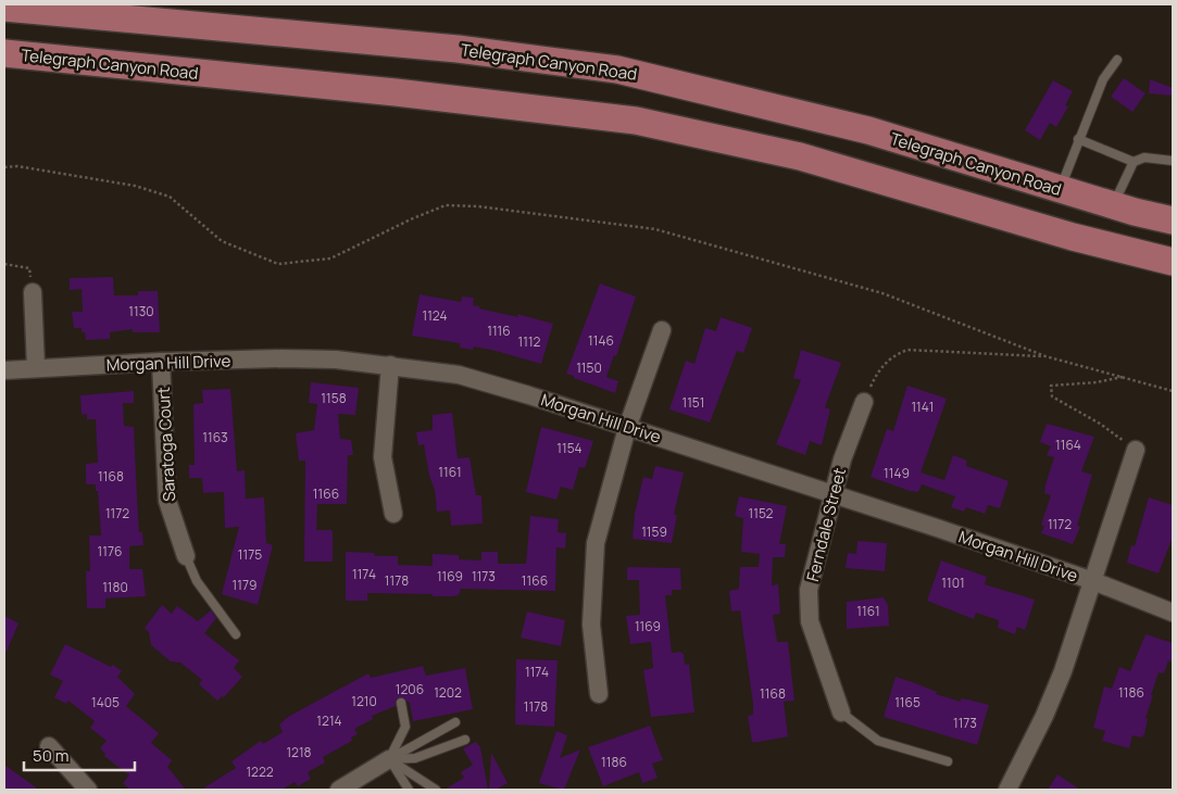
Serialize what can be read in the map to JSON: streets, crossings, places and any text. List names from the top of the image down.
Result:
{
  "streets": {
    "main road": ["Telegraph Canyon Road"],
    "street": ["Morgan Hill Drive", "Saratoga Court", "Ferndale Street"]
  },
  "crossings": [
    ["Morgan Hill Drive", "Saratoga Court"],
    ["Morgan Hill Drive", "Ferndale Street"]
  ],
  "house_numbers": [
    "1130",
    "1124",
    "1116",
    "1146",
    "1112",
    "1150",
    "1158",
    "1151",
    "1141",
    "1163",
    "1164",
    "1154",
    "1161",
    "1149",
    "1168",
    "1166",
    "1172",
    "1152",
    "1172",
    "1159",
    "1176",
    "1175",
    "1174",
    "1169",
    "1173",
    "1178",
    "1166",
    "1101",
    "1179",
    "1180",
    "1161",
    "1169",
    "1174",
    "1206",
    "1202",
    "1186",
    "1168",
    "1210",
    "1405",
    "1165",
    "1178",
    "1214",
    "1173",
    "1218",
    "1186",
    "1222"
  ],
  "scale_bar": "50 m"
}
